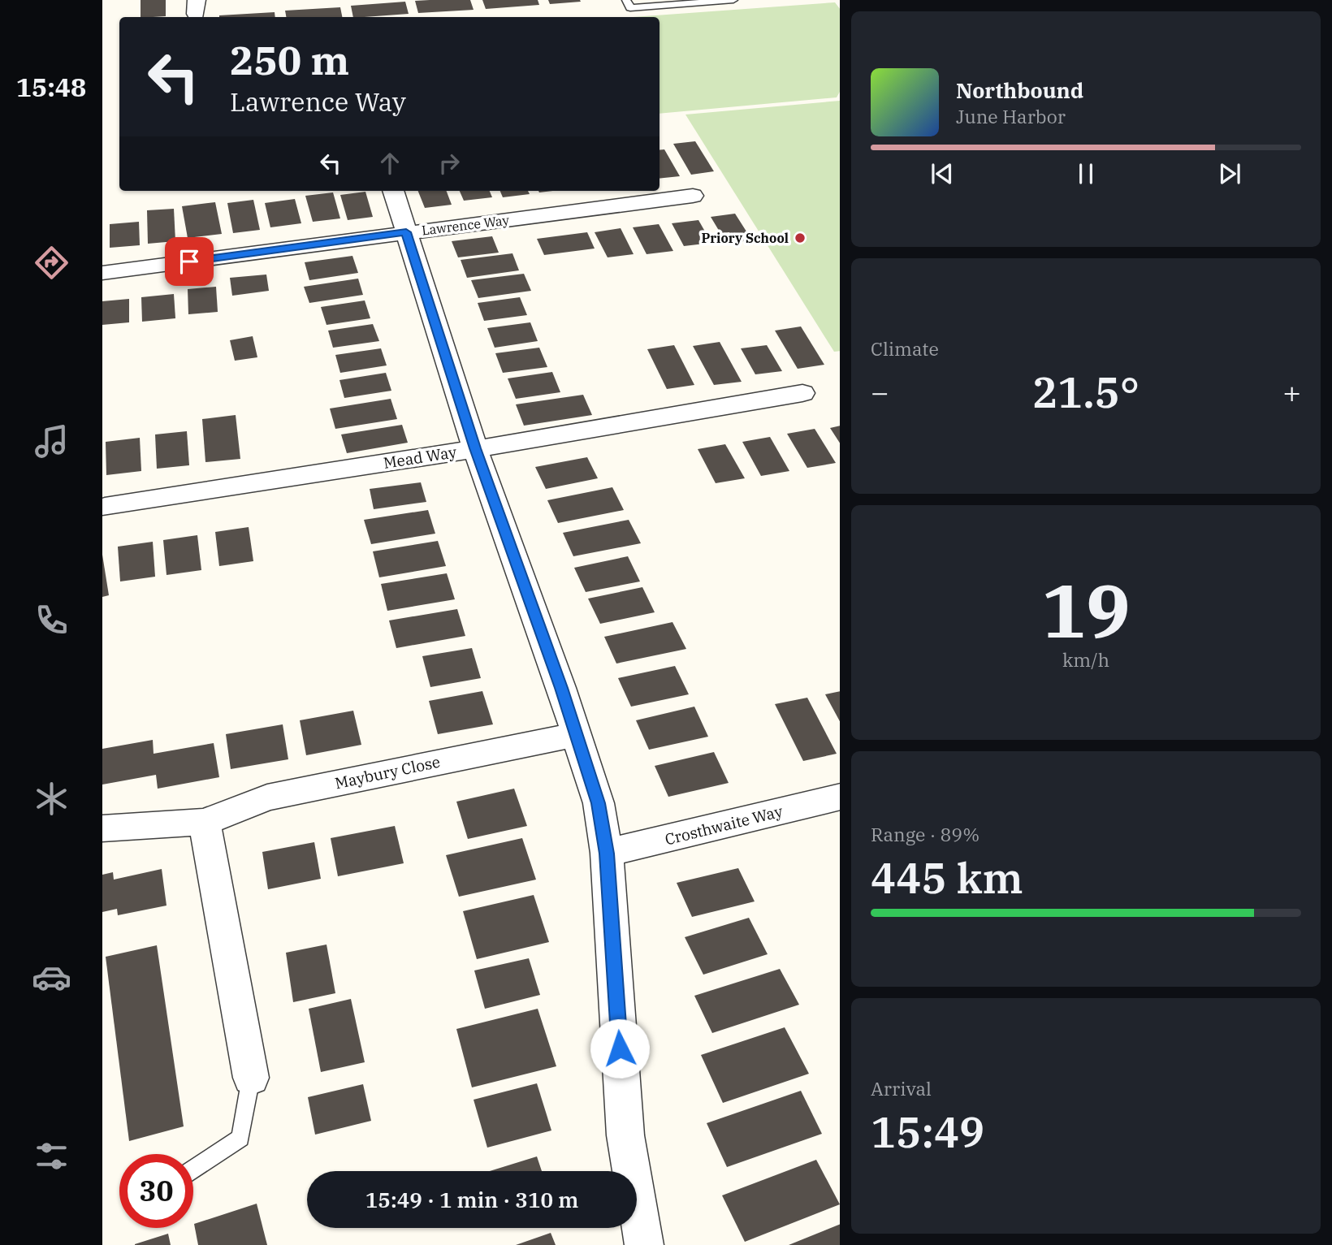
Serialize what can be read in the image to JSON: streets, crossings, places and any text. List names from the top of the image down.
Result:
{
  "streets": {
    "street": [
      "Lawrence Way",
      "Mead Way",
      "Maybury Close",
      "Crosthwaite Way"
    ]
  },
  "places": ["Priory School"],
  "page": {
    "tabs": "15:48",
    "turn": ["250 m", "Lawrence Way"],
    "song": ["Northbound", "June Harbor"],
    "tile": [
      "Climate",
      ["19", "km/h"],
      ["Range · 89%", "445 km"],
      ["Arrival", "15:49"]
    ],
    "heat": ["−", "21.5°", "+"],
    "limit": "30",
    "trip": "15:49 · 1 min · 310 m"
  }
}
